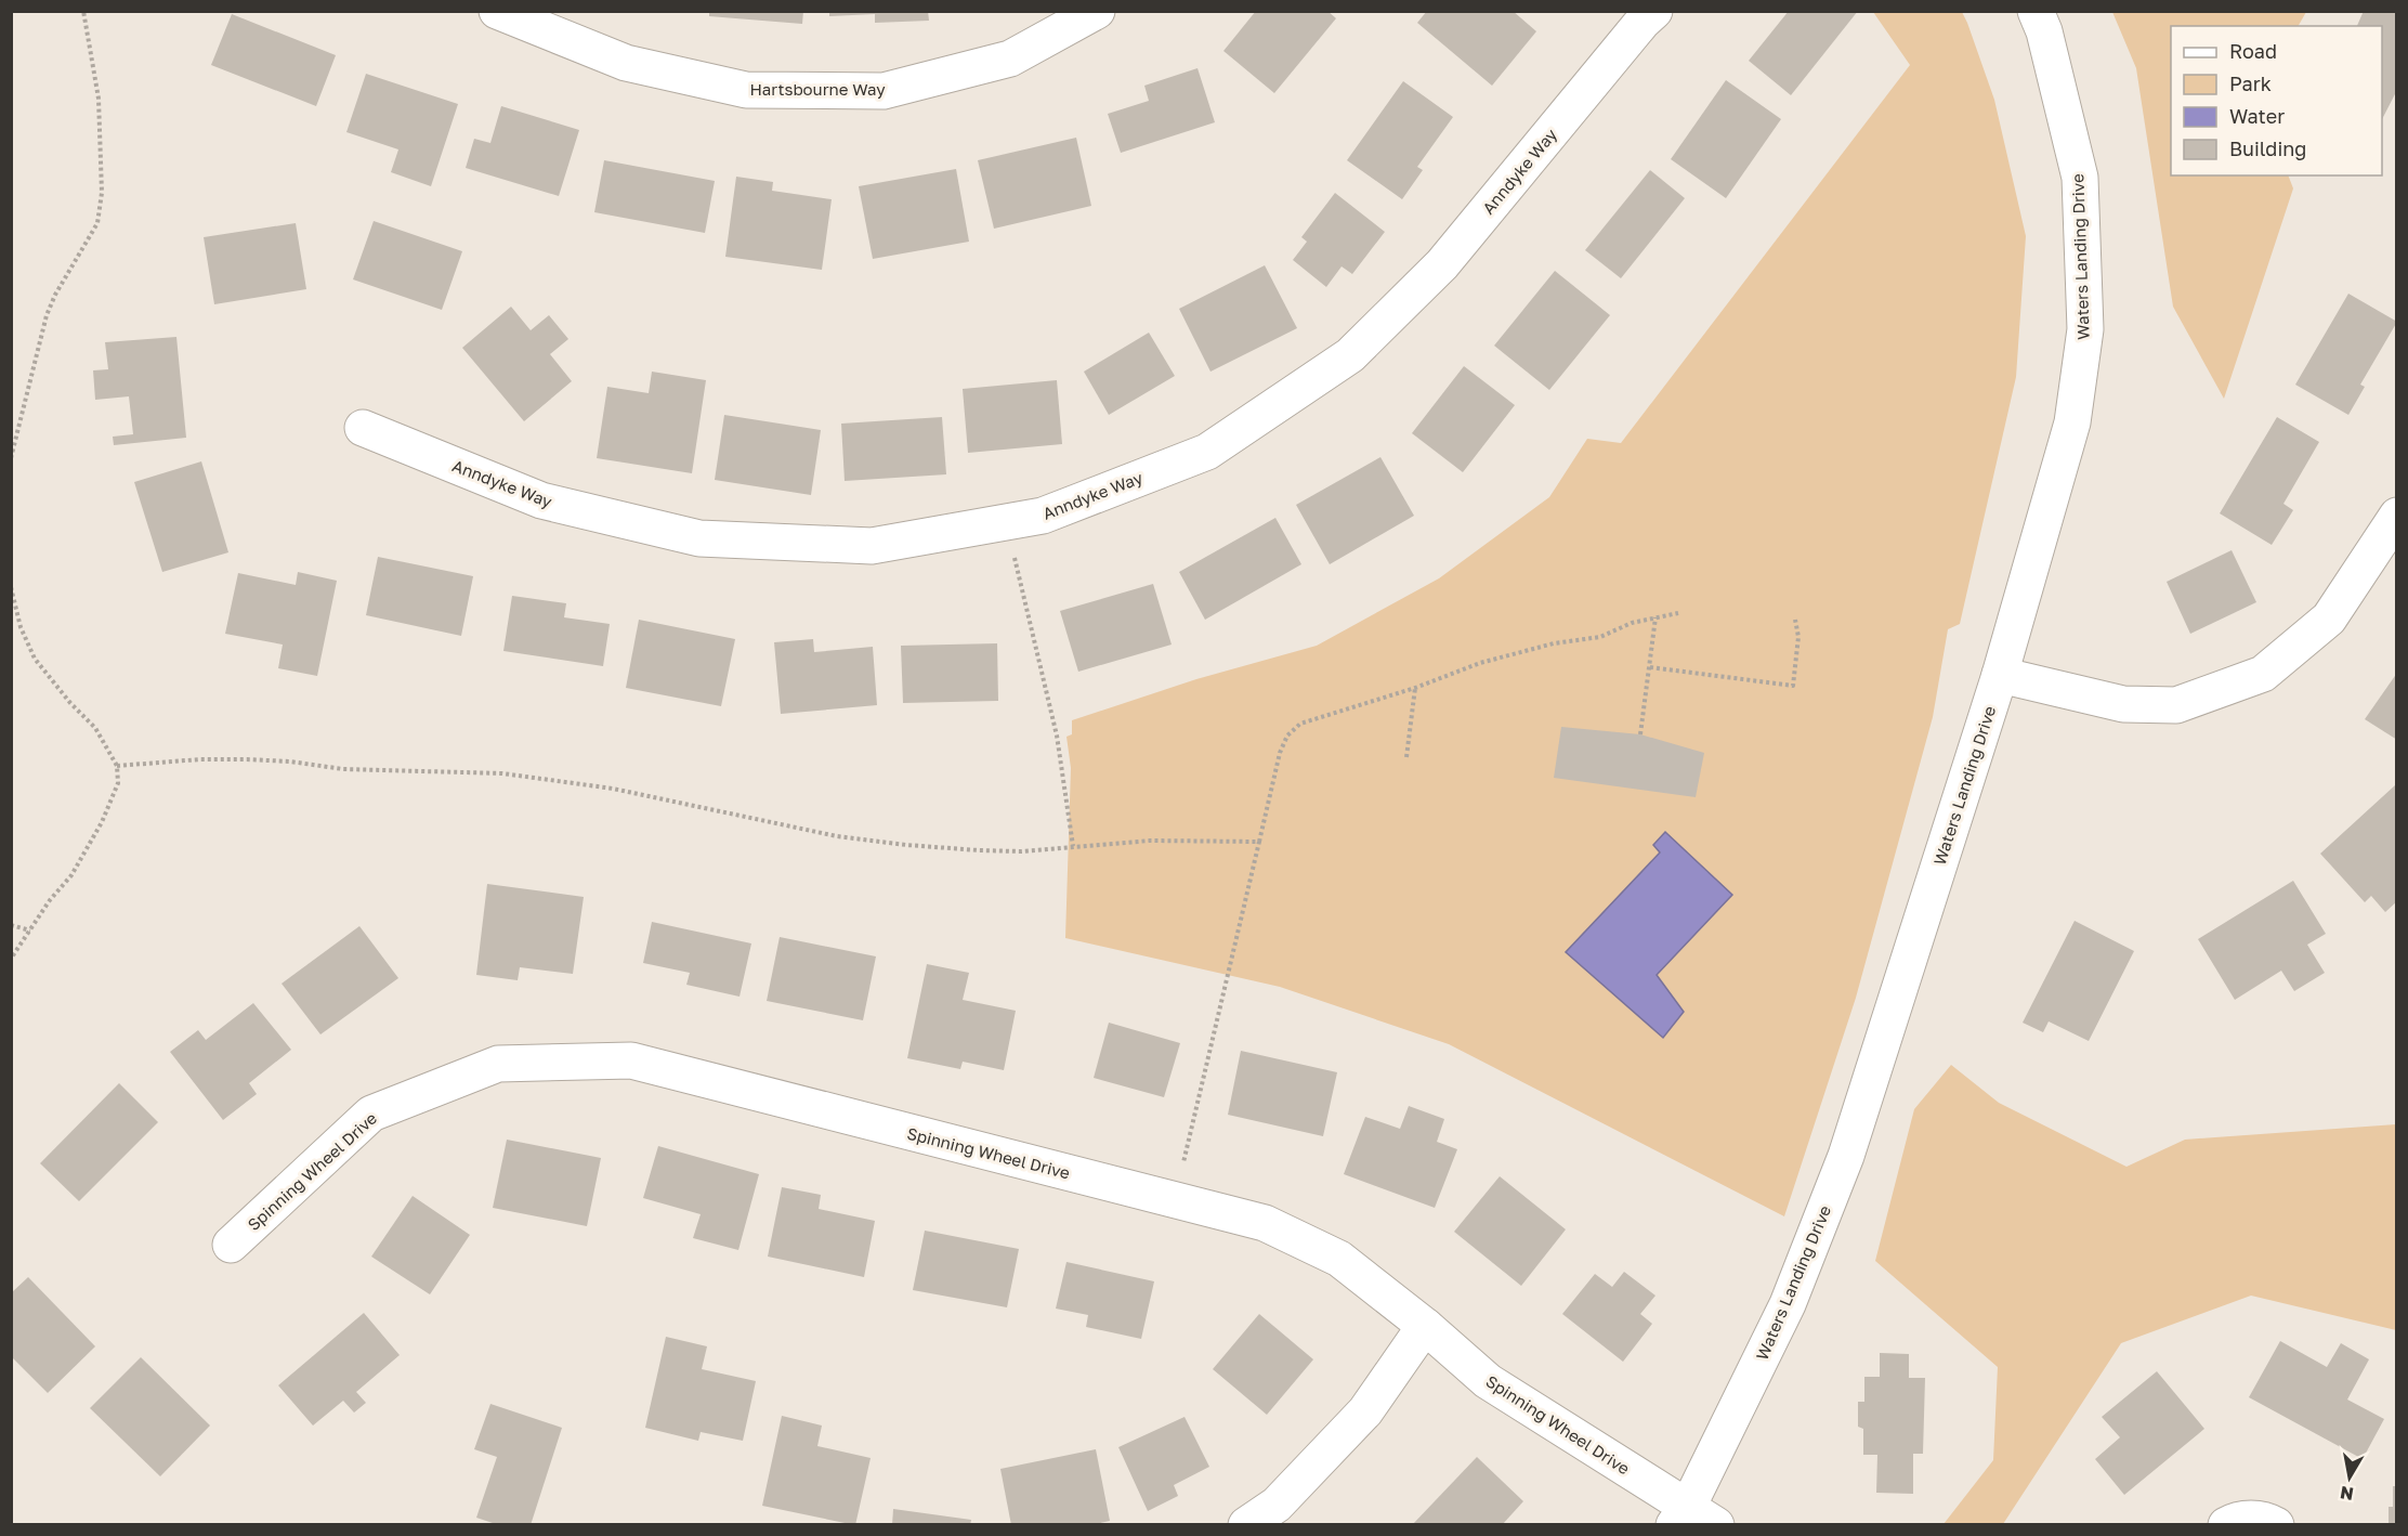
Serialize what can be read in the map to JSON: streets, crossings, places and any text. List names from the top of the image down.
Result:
{
  "streets": {
    "street": [
      "Hartsbourne Way",
      "Anndyke Way",
      "Waters Landing Drive",
      "Spinning Wheel Drive"
    ]
  },
  "crossings": [
    ["Waters Landing Drive", "Spinning Wheel Drive"]
  ],
  "legend": [
    "Road",
    "Park",
    "Water",
    "Building"
  ],
  "north": "bottom"
}
